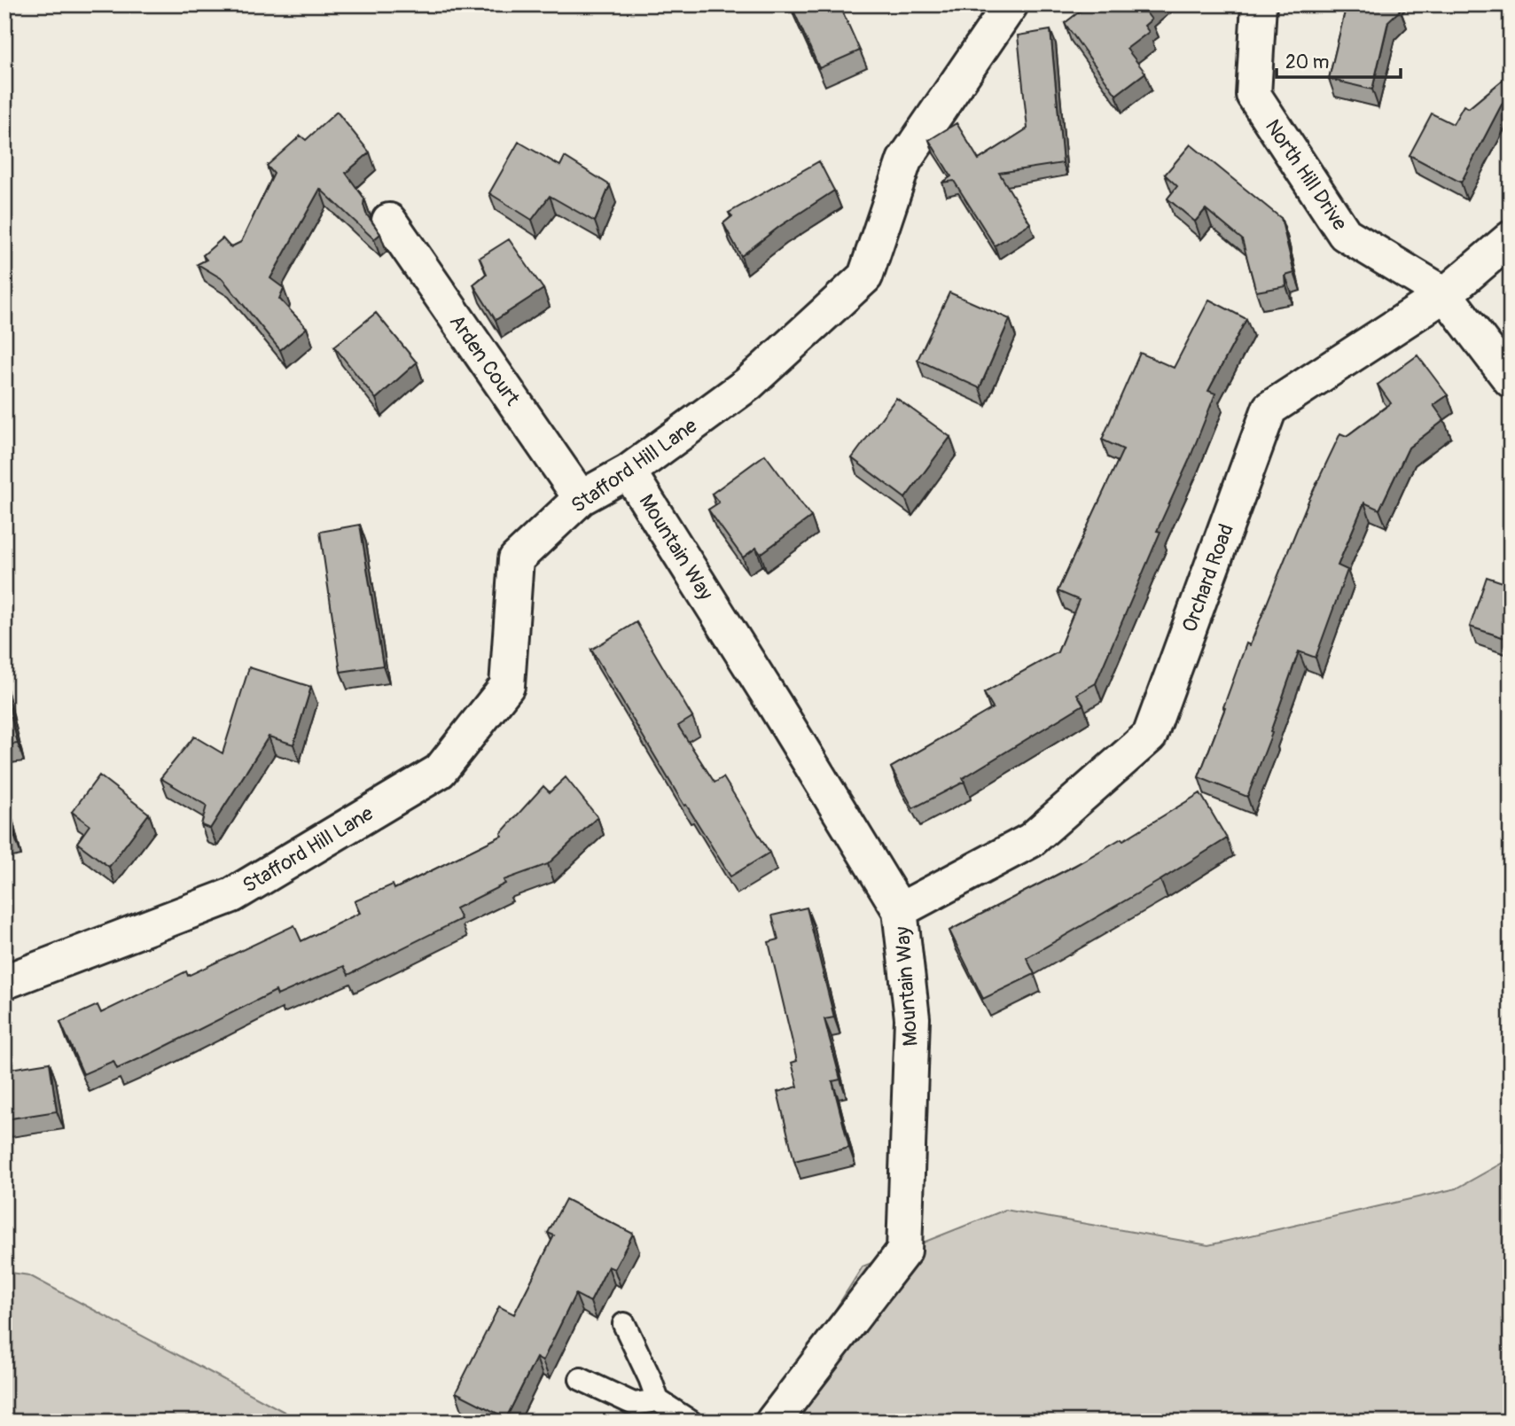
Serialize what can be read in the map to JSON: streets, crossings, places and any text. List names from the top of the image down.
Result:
{
  "streets": {
    "street": [
      "North Hill Drive",
      "Arden Court",
      "Stafford Hill Lane",
      "Mountain Way",
      "Orchard Road"
    ]
  },
  "crossings": [
    ["North Hill Drive", "Orchard Road"],
    ["Arden Court", "Stafford Hill Lane"],
    ["Stafford Hill Lane", "Mountain Way"],
    ["Mountain Way", "Orchard Road"]
  ],
  "scale_bar": "20 m"
}
